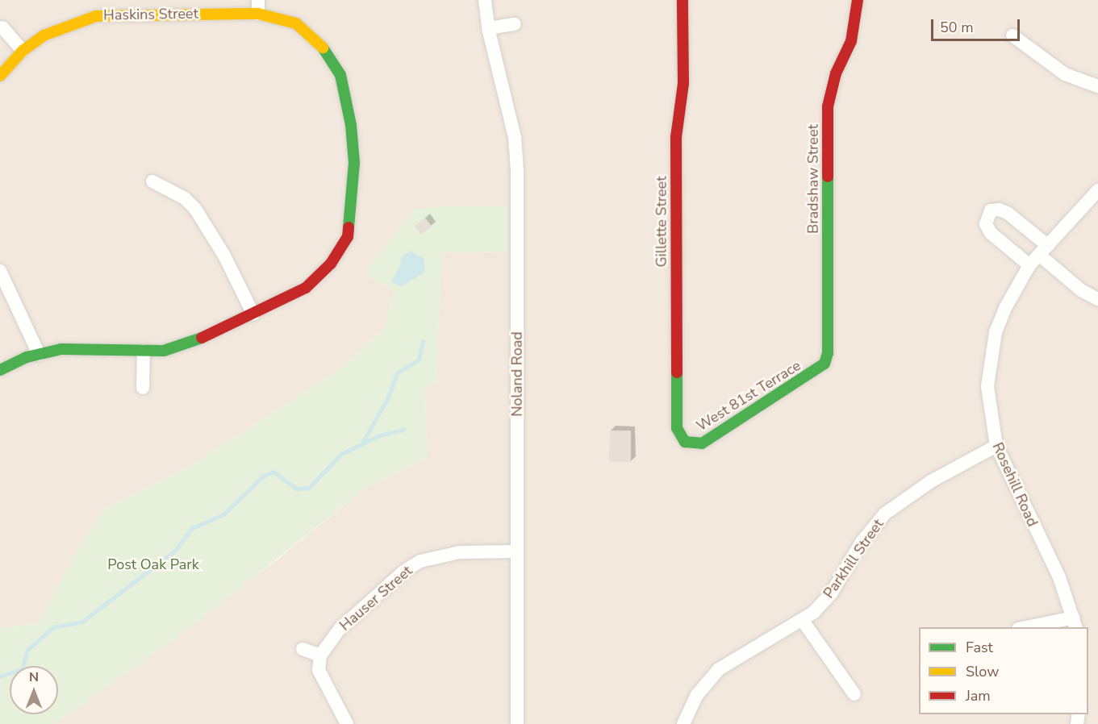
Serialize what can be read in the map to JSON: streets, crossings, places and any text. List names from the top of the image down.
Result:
{
  "streets": {
    "street": [
      "Haskins Street",
      "Bradshaw Street",
      "Gillette Street",
      "Noland Road",
      "West 81st Terrace",
      "Rosehill Road",
      "Parkhill Street",
      "Hauser Street"
    ]
  },
  "crossings": [
    ["Bradshaw Street", "West 81st Terrace"],
    ["Gillette Street", "West 81st Terrace"],
    ["Noland Road", "Hauser Street"],
    ["Rosehill Road", "Parkhill Street"]
  ],
  "parks": ["Post Oak Park"],
  "legend": ["Fast", "Slow", "Jam"],
  "scale_bar": "50 m",
  "north": "top"
}
